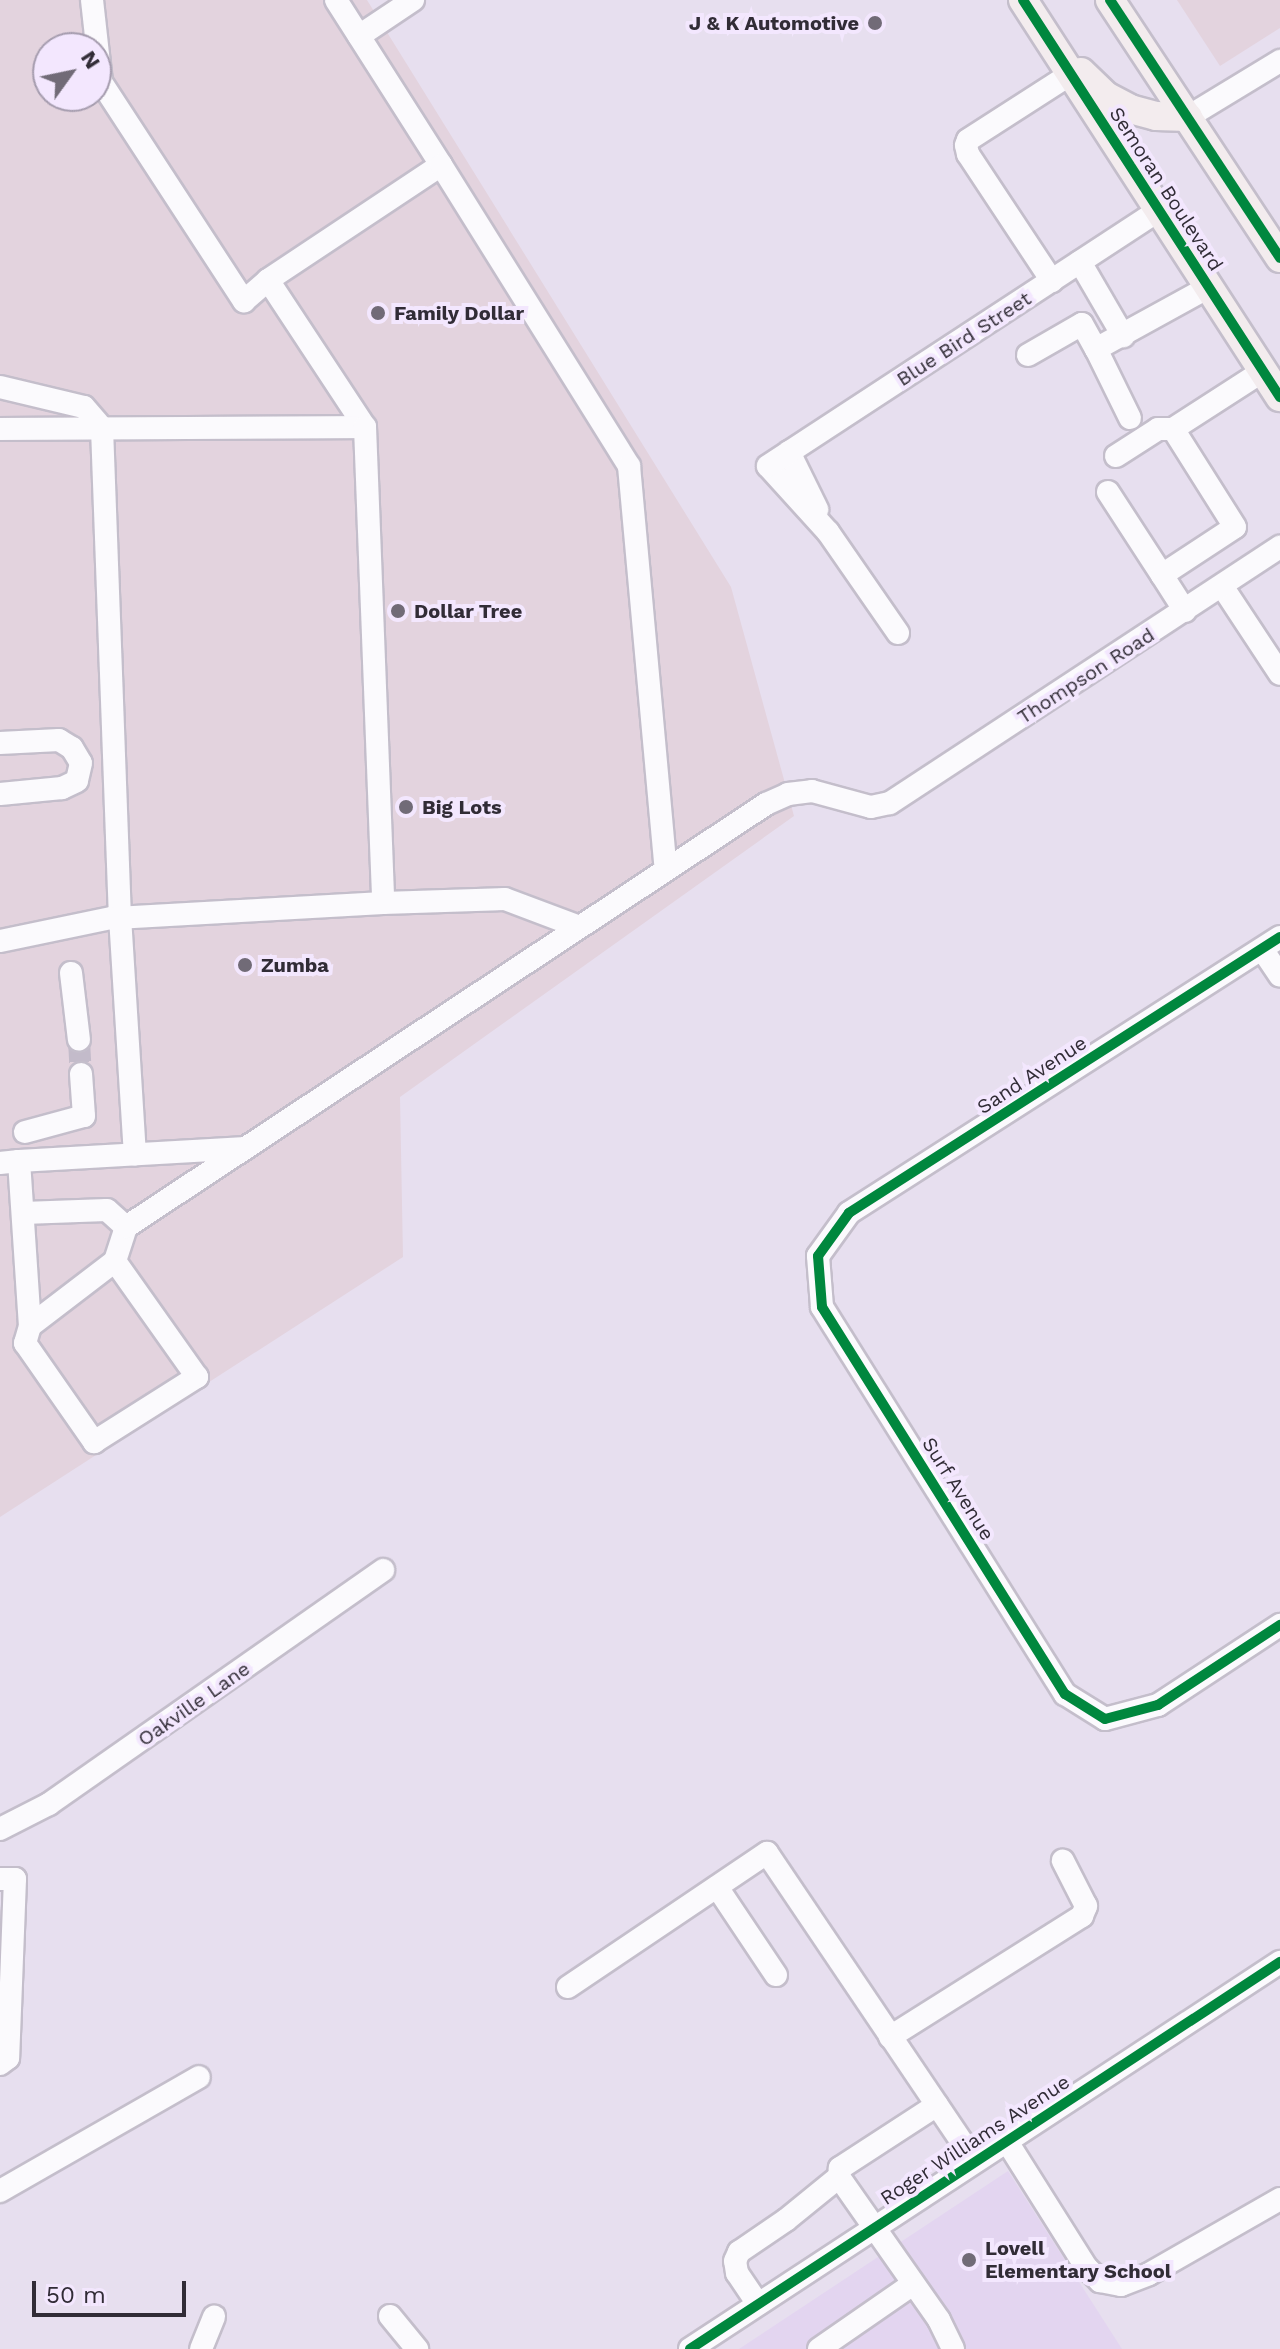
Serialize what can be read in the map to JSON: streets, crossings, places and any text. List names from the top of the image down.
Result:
{
  "streets": {
    "main road": ["Semoran Boulevard"],
    "street": [
      "Blue Bird Street",
      "Thompson Road",
      "Sand Avenue",
      "Surf Avenue",
      "Oakville Lane",
      "Roger Williams Avenue"
    ]
  },
  "crossings": [
    ["Semoran Boulevard", "Blue Bird Street"],
    ["Sand Avenue", "Surf Avenue"]
  ],
  "places": [
    "J & K Automotive",
    "Family Dollar",
    "Dollar Tree",
    "Big Lots",
    "Zumba",
    "Lovell Elementary School"
  ],
  "scale_bar": "50 m",
  "north": "top right"
}
